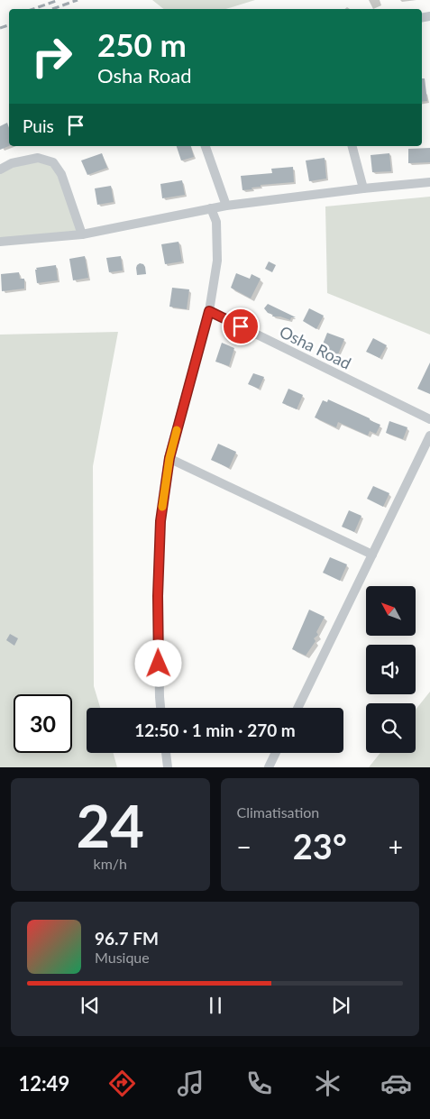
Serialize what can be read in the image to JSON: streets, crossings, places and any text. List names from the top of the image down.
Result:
{
  "streets": {
    "street": ["Osha Road"]
  },
  "north": "top left",
  "page": {
    "turn": ["250 m", "Osha Road"],
    "then": "Puis",
    "limit": "30",
    "trip": "12:50 · 1 min · 270 m",
    "tile": [
      ["24", "km/h"],
      "Climatisation"
    ],
    "heat": ["−", "23°", "+"],
    "song": ["96.7 FM", "Musique"],
    "tabs": "12:49"
  }
}
